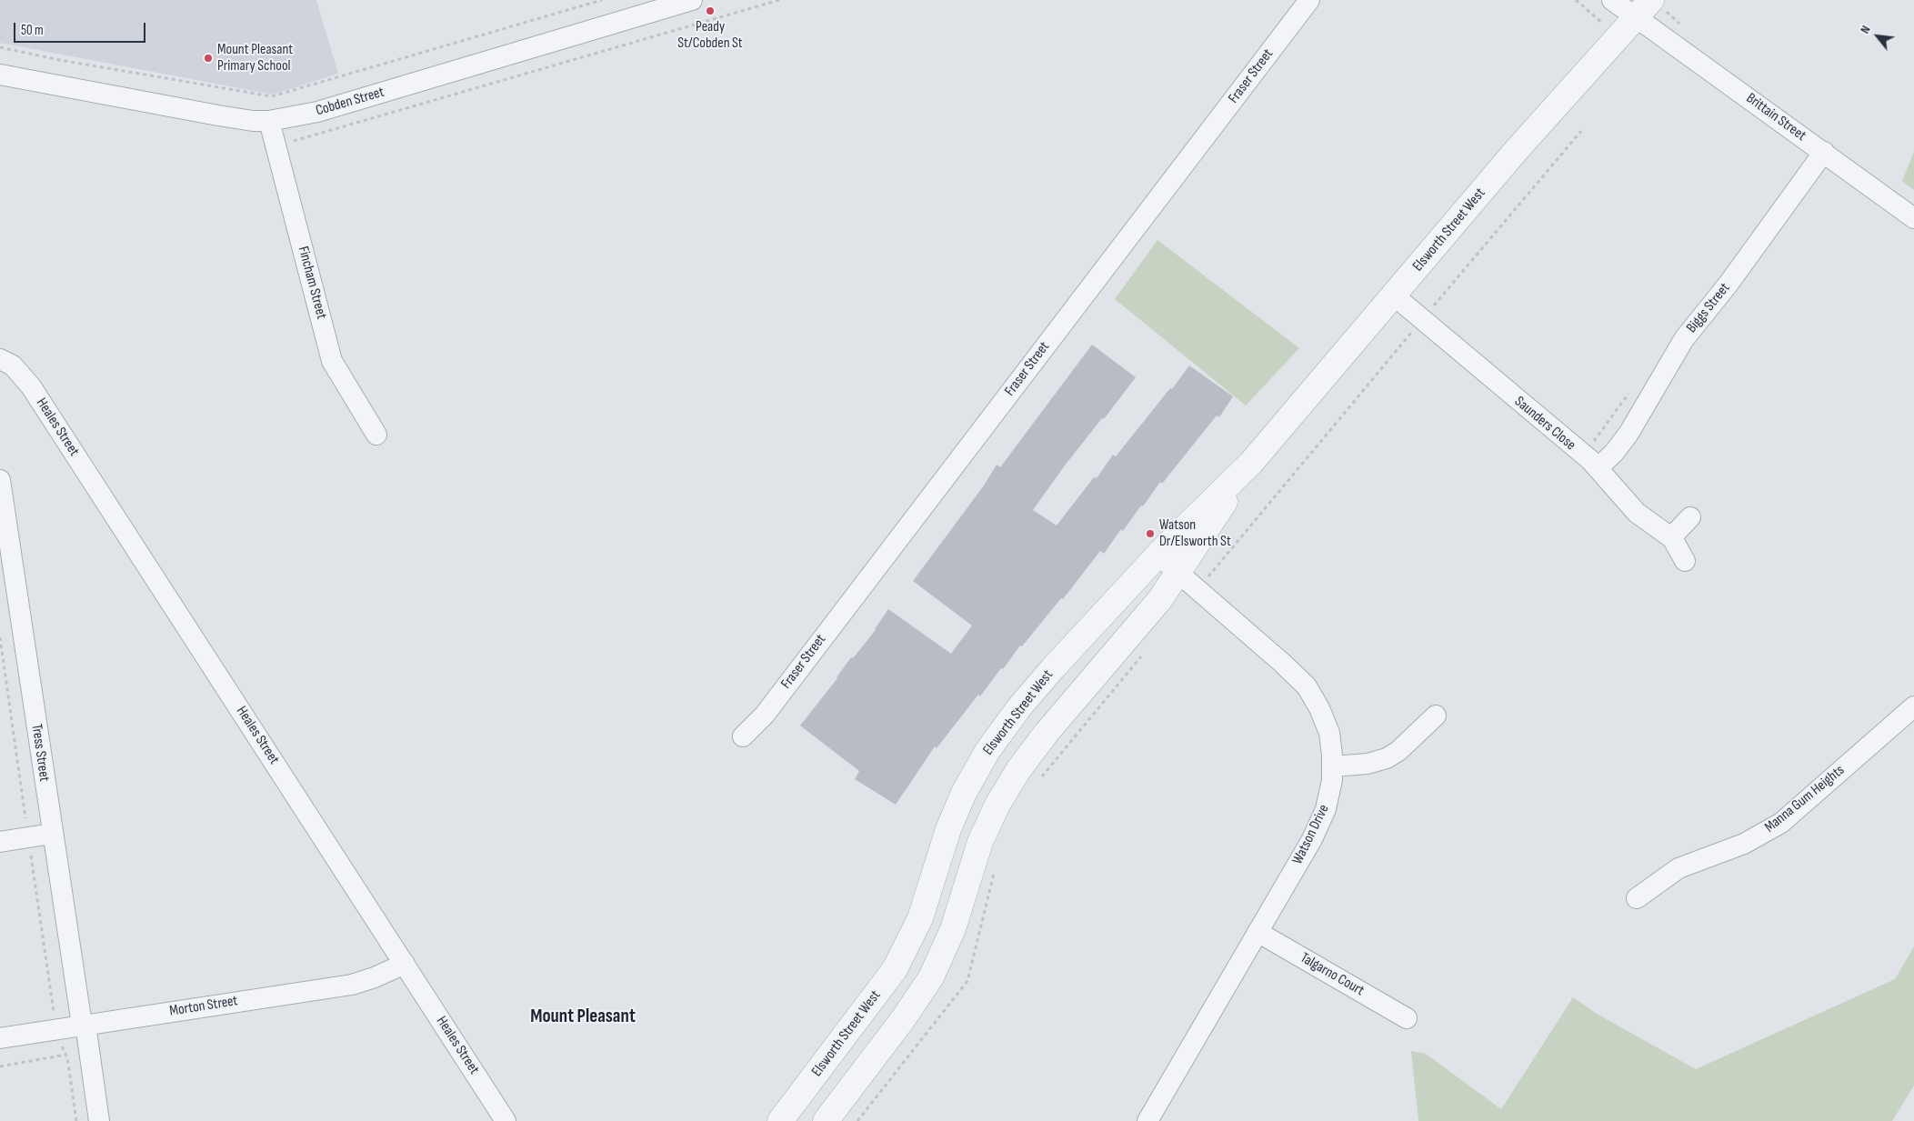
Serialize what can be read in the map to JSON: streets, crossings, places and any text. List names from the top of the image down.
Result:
{
  "streets": {
    "street": [
      "Fraser Street",
      "Cobden Street",
      "Brittain Street",
      "Elsworth Street West",
      "Fincham Street",
      "Biggs Street",
      "Saunders Close",
      "Heales Street",
      "Tress Street",
      "Manna Gum Heights",
      "Watson Drive",
      "Talgarno Court",
      "Morton Street"
    ]
  },
  "crossings": [
    ["Cobden Street", "Fincham Street"],
    ["Brittain Street", "Elsworth Street West"],
    ["Brittain Street", "Biggs Street"],
    ["Elsworth Street West", "Saunders Close"],
    ["Elsworth Street West", "Watson Drive"],
    ["Biggs Street", "Saunders Close"],
    ["Heales Street", "Morton Street"],
    ["Tress Street", "Morton Street"],
    ["Watson Drive", "Talgarno Court"]
  ],
  "districts": ["Mount Pleasant"],
  "places": ["Peady St/Cobden St", "Mount Pleasant Primary School", "Watson Dr/Elsworth St"],
  "scale_bar": "50 m",
  "north": "top left"
}
